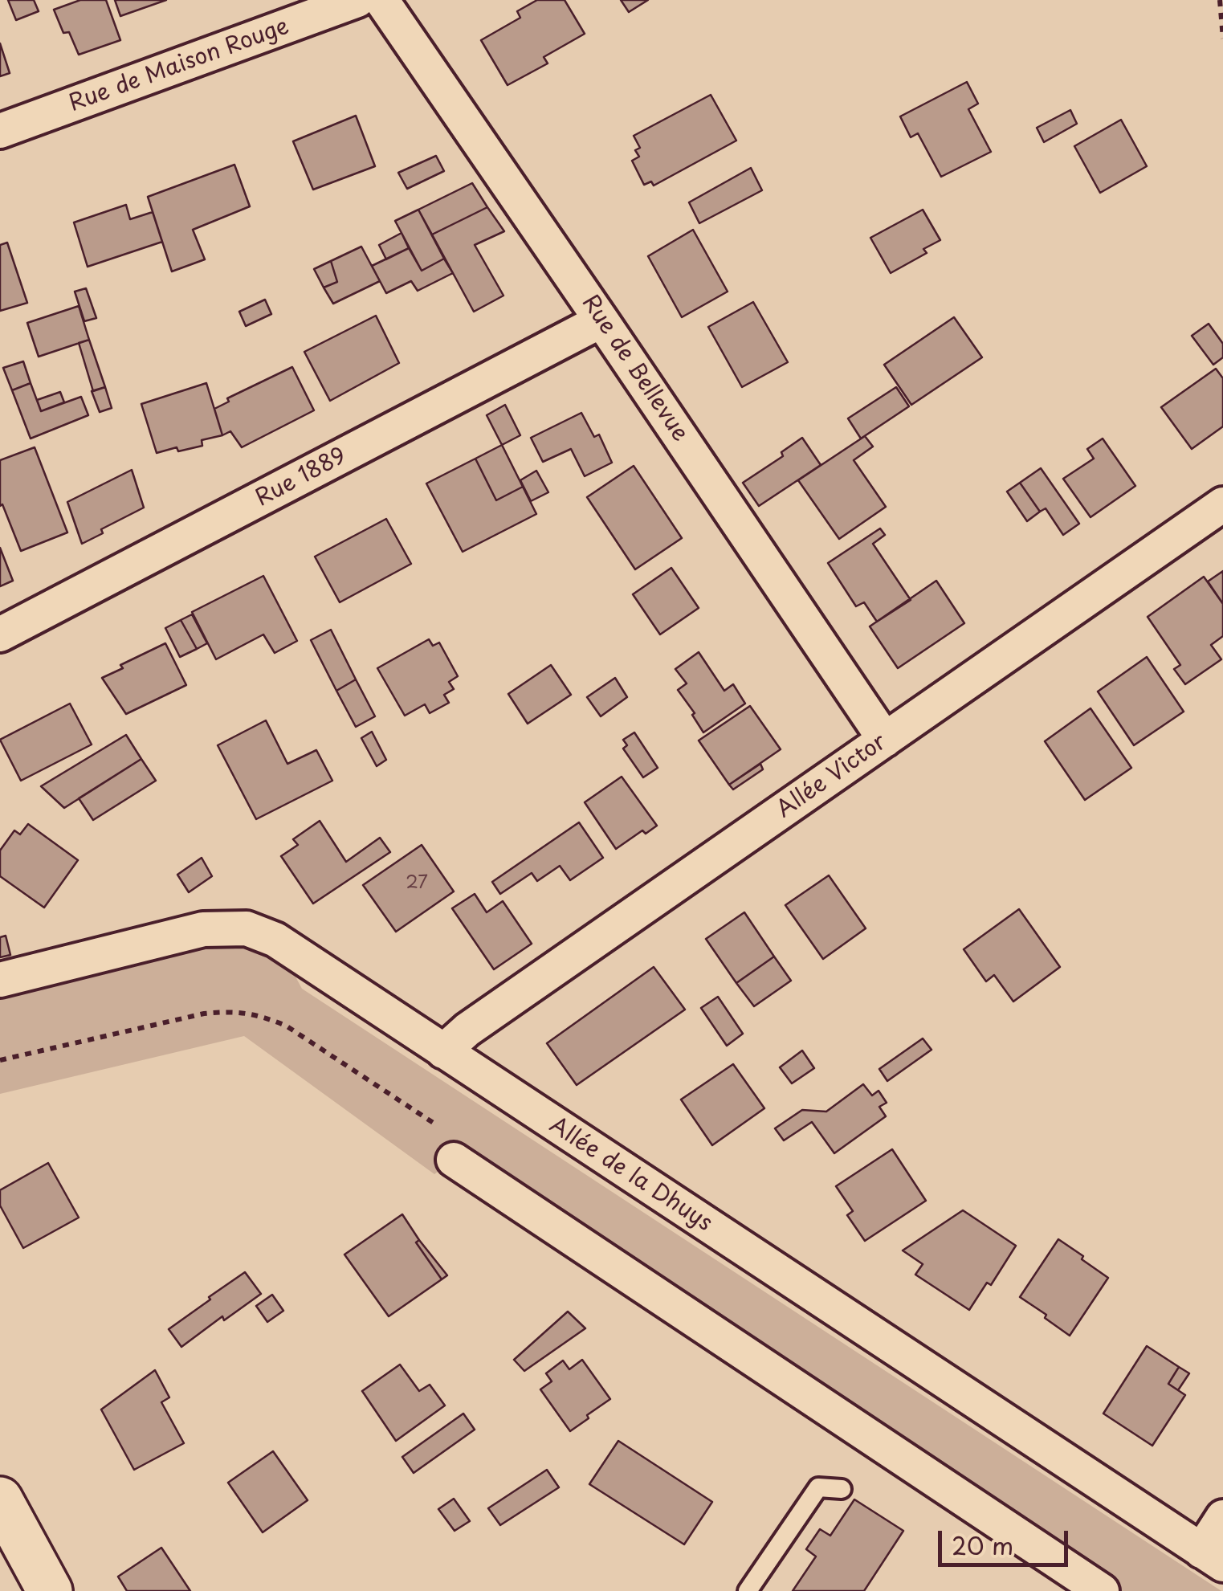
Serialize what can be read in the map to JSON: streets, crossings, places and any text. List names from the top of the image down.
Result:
{
  "streets": {
    "street": [
      "Rue de Maison Rouge",
      "Rue de Bellevue",
      "Rue 1889",
      "Allée Victor",
      "Allée de la Dhuys"
    ]
  },
  "crossings": [
    ["Rue de Bellevue", "Rue 1889"],
    ["Rue de Bellevue", "Allée Victor"],
    ["Allée Victor", "Allée de la Dhuys"]
  ],
  "house_numbers": ["27"],
  "scale_bar": "20 m"
}
